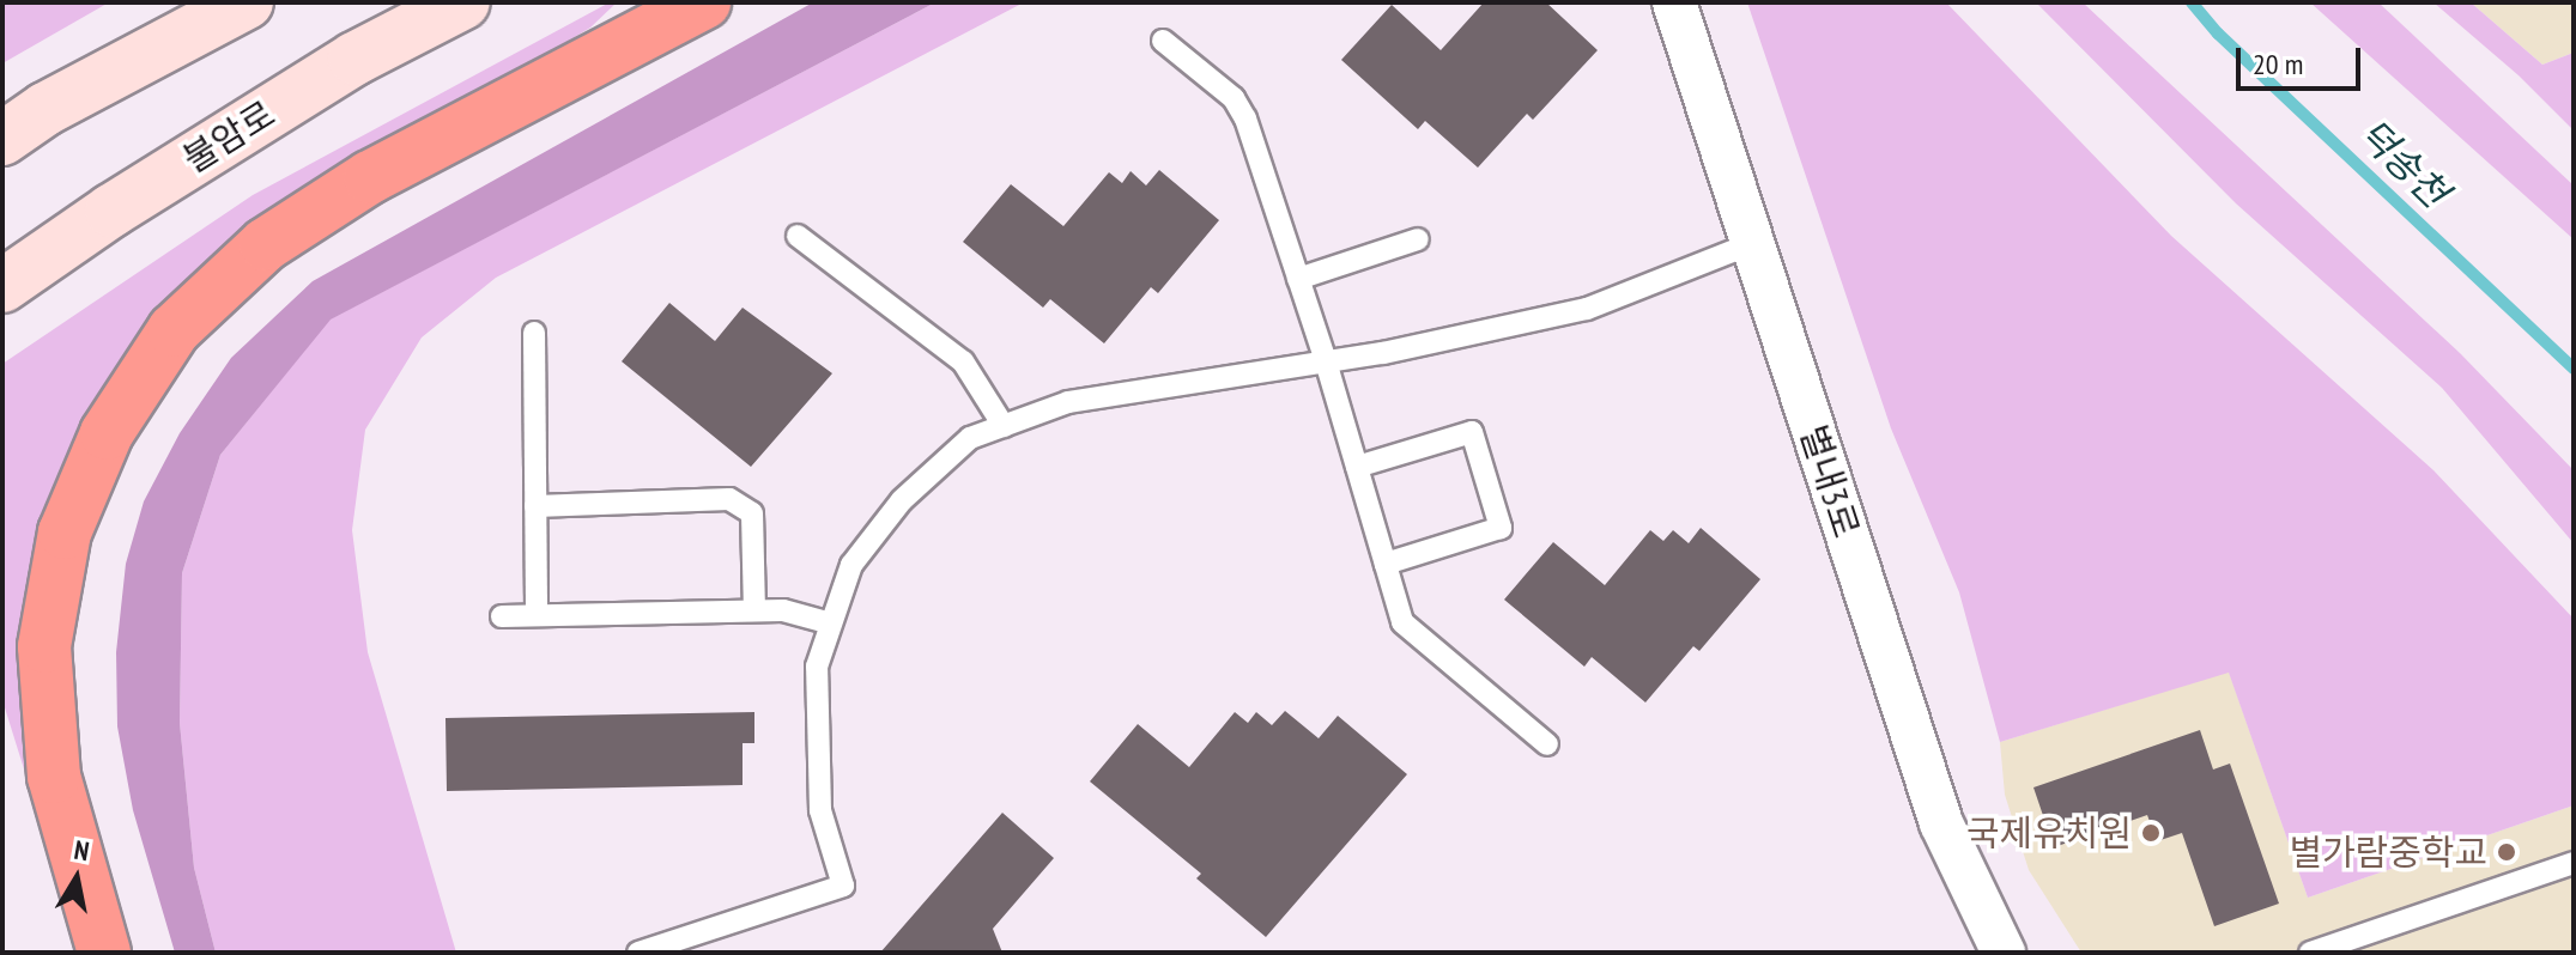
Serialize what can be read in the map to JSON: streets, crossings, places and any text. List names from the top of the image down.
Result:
{
  "streets": {
    "street": ["불암로", "별내3로"]
  },
  "water": ["덕송천"],
  "places": ["국제유치원", "별가람중학교"],
  "scale_bar": "20 m",
  "north": "top"
}
